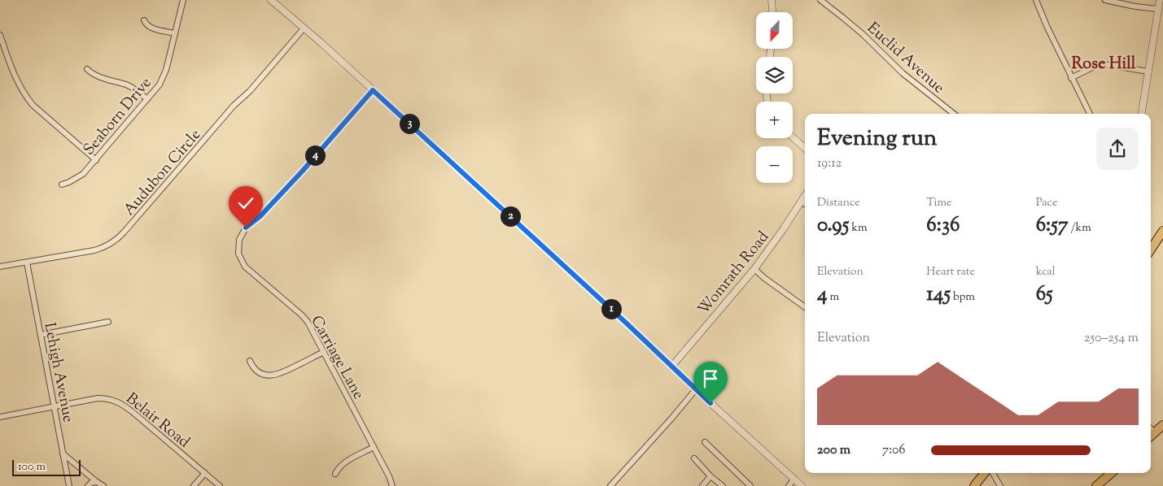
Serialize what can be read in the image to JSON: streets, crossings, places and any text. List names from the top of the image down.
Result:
{
  "streets": {
    "street": [
      "Euclid Avenue",
      "Seaborn Drive",
      "Audubon Circle",
      "Womrath Road",
      "Carriage Lane",
      "Lehigh Avenue",
      "Belair Road"
    ]
  },
  "crossings": [
    ["Audubon Circle", "Lehigh Avenue"],
    ["Lehigh Avenue", "Belair Road"]
  ],
  "districts": ["Rose Hill"],
  "scale_bar": "100 m",
  "north": "bottom",
  "page": {
    "map_buttons": ["+", "−"],
    "pins": [
      "3",
      "4",
      "2",
      "1"
    ],
    "heading": ["Evening run", "19:12"],
    "stats": [
      ["Distance", "0.95 km"],
      ["Time", "6:36"],
      ["Pace", "6:57 /km"],
      ["Elevation", "4 m"],
      ["Heart rate", "145 bpm"],
      ["kcal", "65"]
    ],
    "chart": ["Elevation", "250–254 m"],
    "list": [
      {
        "name": "200 m",
        "note": "7:06"
      }
    ],
    "scale": "100 m"
  }
}
